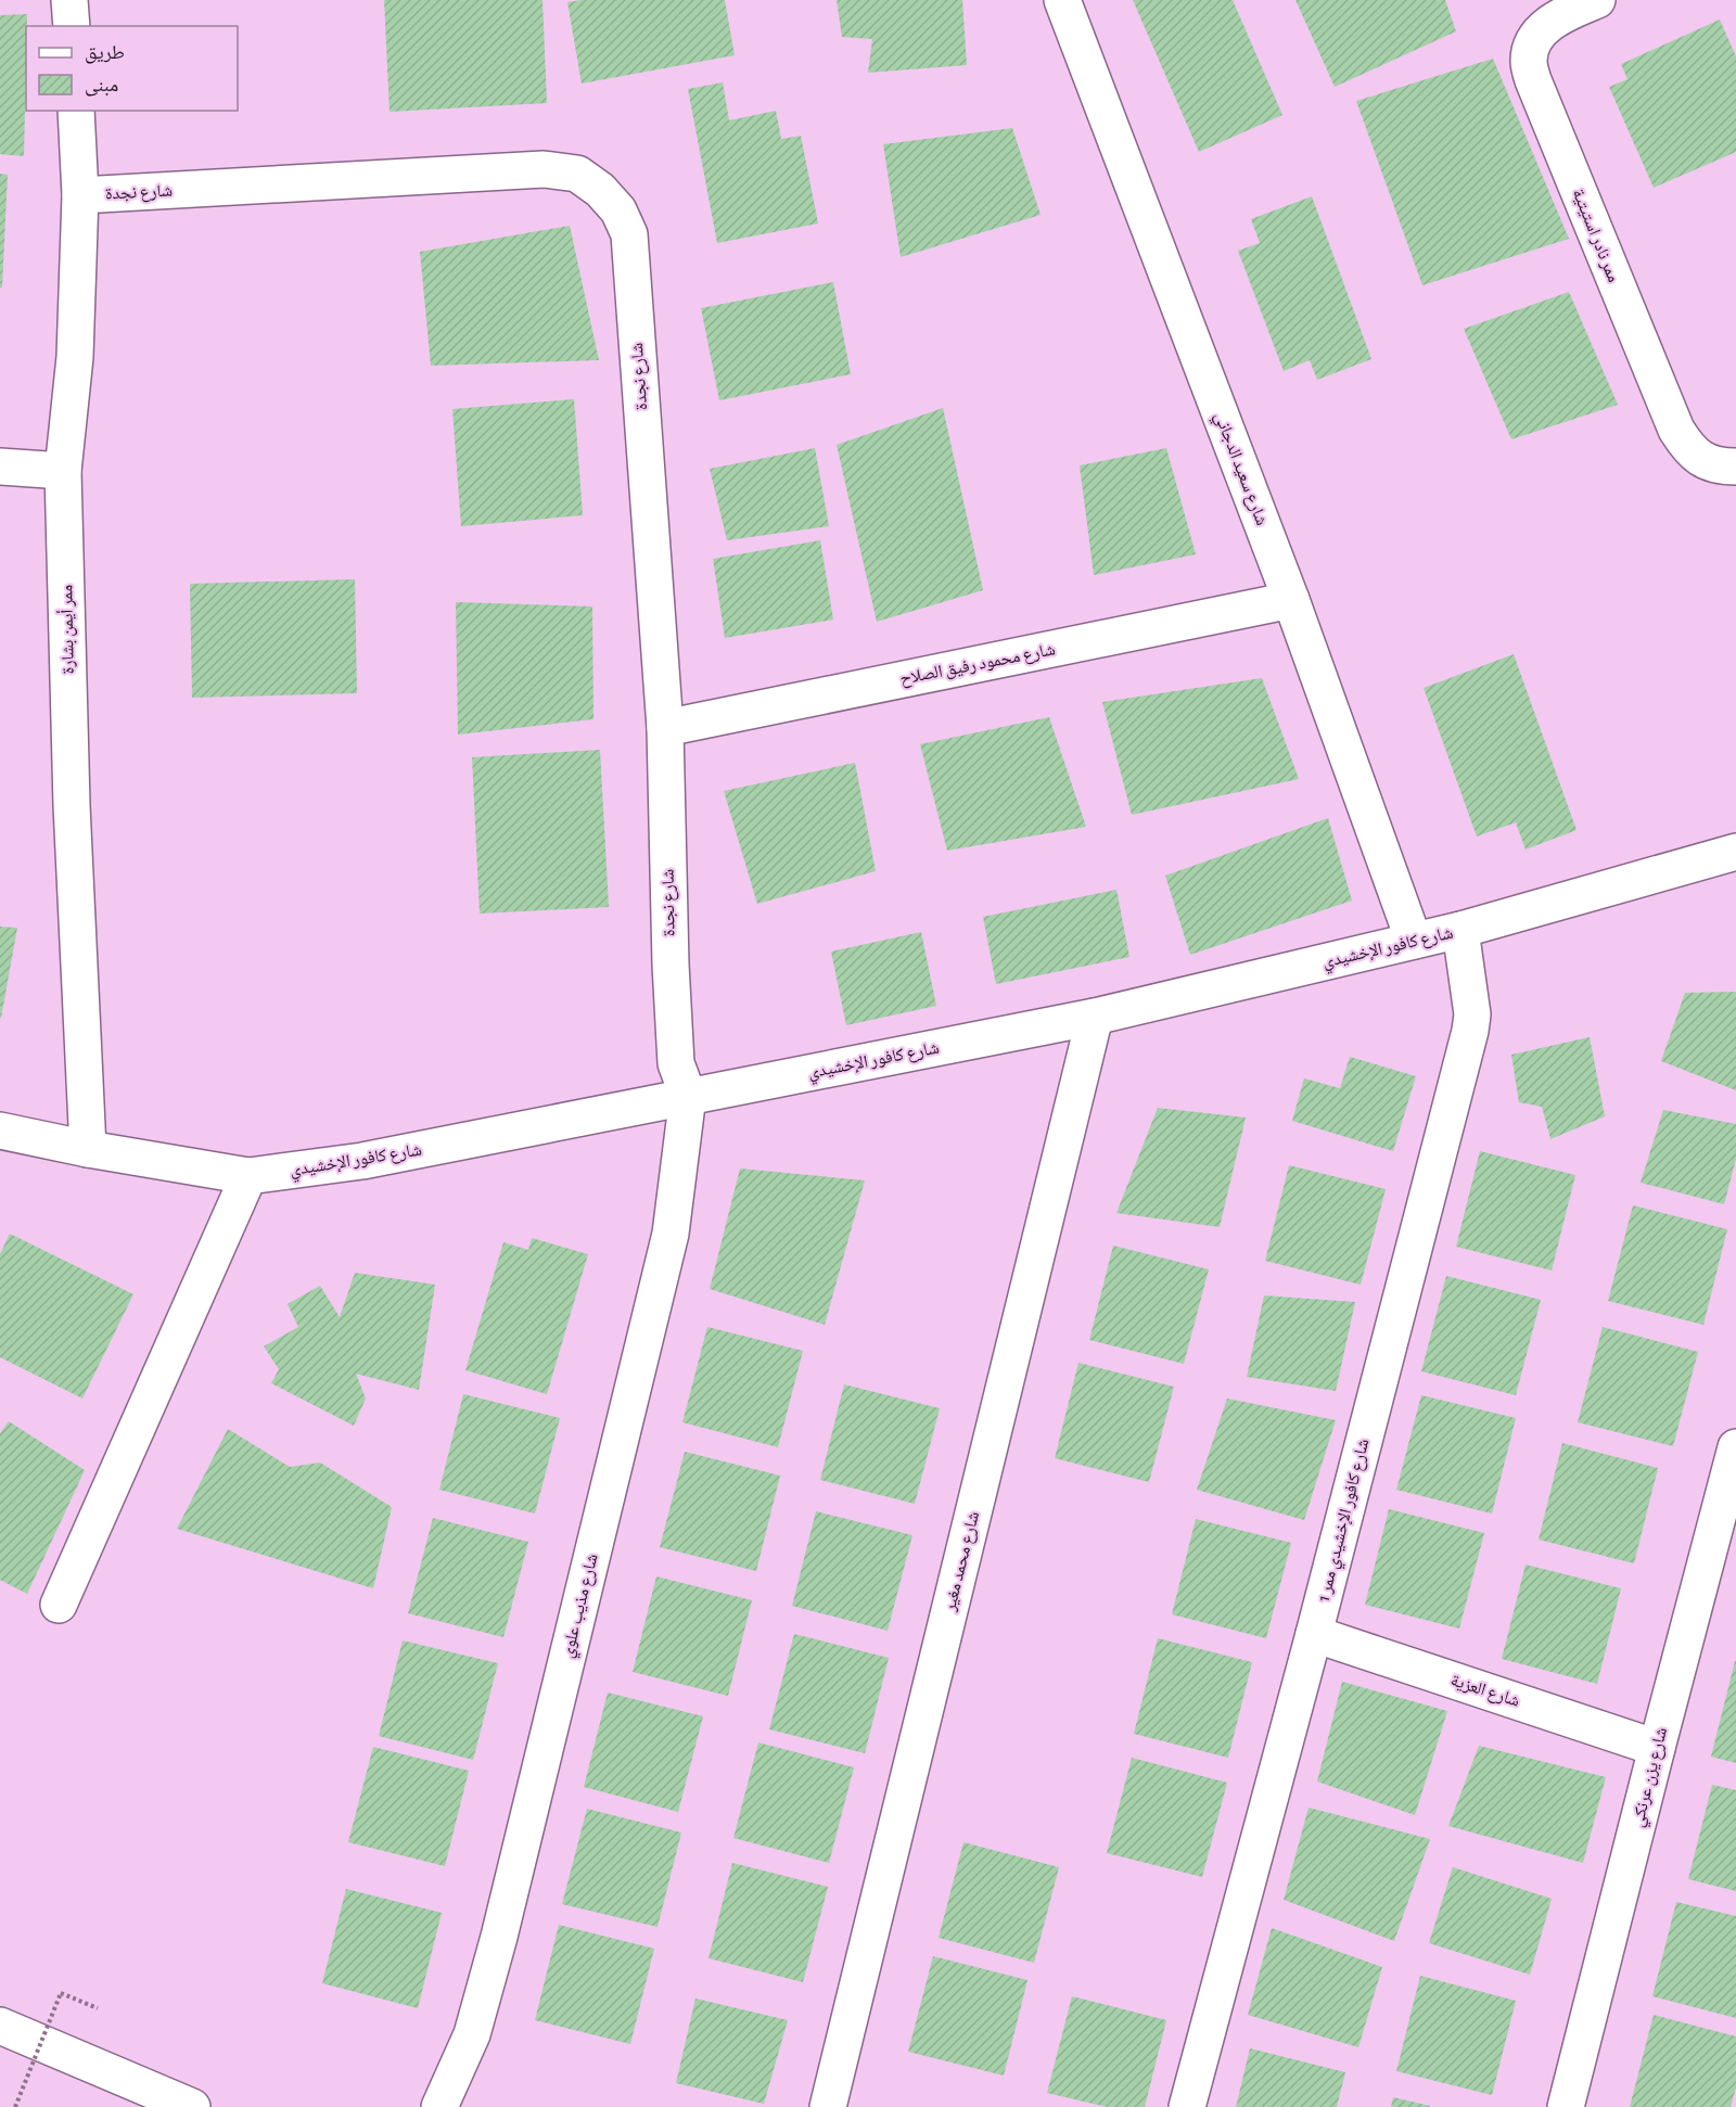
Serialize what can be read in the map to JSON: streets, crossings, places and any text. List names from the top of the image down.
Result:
{
  "streets": {
    "main road": [
      "شارع نجدة",
      "ممر نادر استيتية",
      "شارع سعيد الدجاني",
      "ممر أيمن بشارة",
      "شارع محمود رفيق الصلاح",
      "شارع كافور الإخشيدي",
      "شارع كافور الإخشيدي ممر 1",
      "شارع محمد مغير",
      "شارع مذيب علوي",
      "شارع العزية",
      "شارع يزن عرنكي"
    ]
  },
  "crossings": [
    ["شارع نجدة", "ممر أيمن بشارة"],
    ["شارع نجدة", "شارع محمود رفيق الصلاح"],
    ["شارع نجدة", "شارع كافور الإخشيدي"],
    ["شارع نجدة", "شارع مذيب علوي"],
    ["شارع سعيد الدجاني", "شارع محمود رفيق الصلاح"],
    ["شارع سعيد الدجاني", "شارع كافور الإخشيدي"],
    ["ممر أيمن بشارة", "شارع كافور الإخشيدي"],
    ["شارع كافور الإخشيدي", "شارع كافور الإخشيدي ممر 1"],
    ["شارع كافور الإخشيدي", "شارع محمد مغير"],
    ["شارع كافور الإخشيدي", "شارع مذيب علوي"],
    ["شارع كافور الإخشيدي ممر 1", "شارع العزية"],
    ["شارع العزية", "شارع يزن عرنكي"]
  ],
  "legend": ["طريق", "مبنى"]
}
